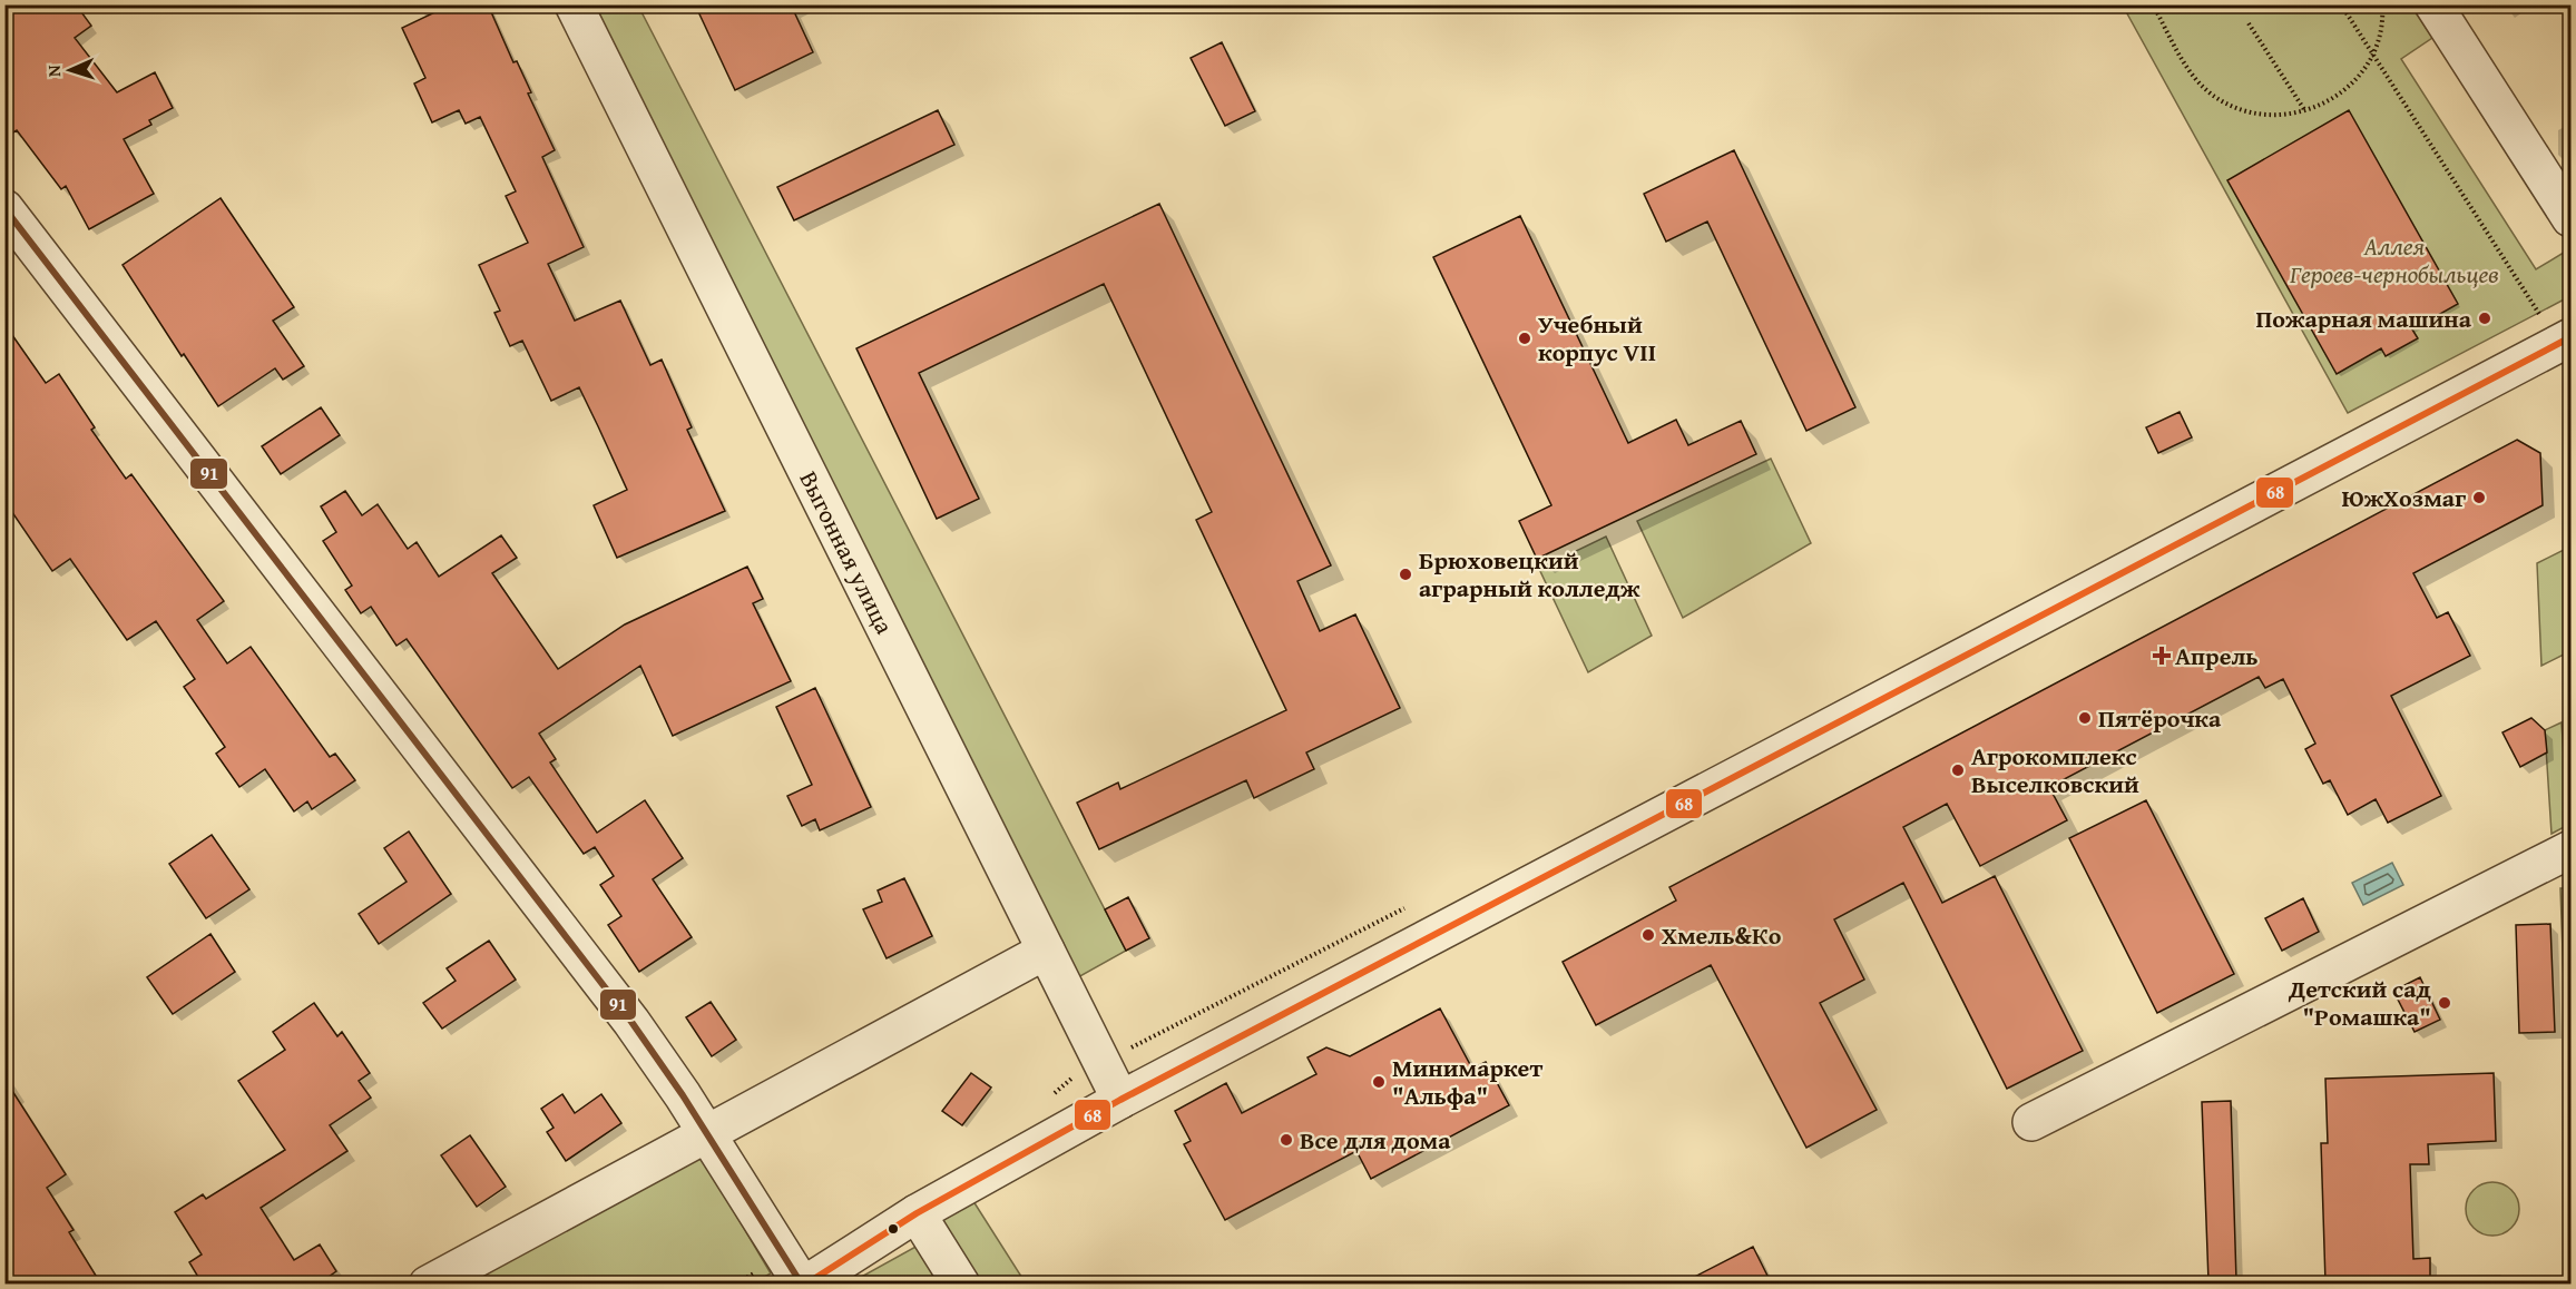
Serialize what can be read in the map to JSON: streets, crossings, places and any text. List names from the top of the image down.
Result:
{
  "streets": {
    "street": ["Выгонная улица"]
  },
  "parks": ["Аллея Героев-чернобыльцев"],
  "places": {
    "other": [
      "Пожарная машина",
      "Учебный корпус VII",
      "ЮжХозмаг",
      "Брюховецкий аграрный колледж",
      "Пятёрочка",
      "Агрокомплекс Выселковский",
      "Хмель&Ко",
      "Детский сад \"Ромашка\"",
      "Минимаркет \"Альфа\"",
      "Все для дома"
    ],
    "health": ["Апрель"]
  },
  "lines": ["transit line 91", "transit line 68"],
  "north": "left"
}
